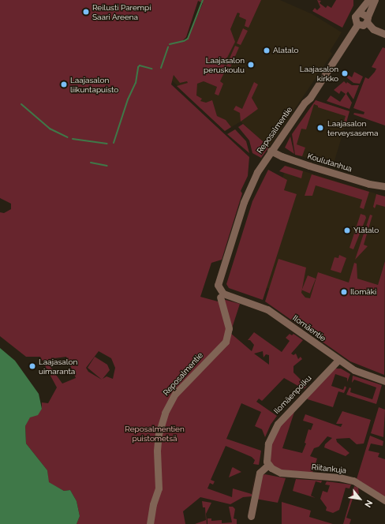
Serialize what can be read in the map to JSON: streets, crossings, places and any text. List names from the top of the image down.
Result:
{
  "streets": {
    "street": [
      "Reposalmentie",
      "Koulutanhua",
      "Ilomäentie",
      "Ilomäenpolku",
      "Riitankuja"
    ]
  },
  "crossings": [
    ["Reposalmentie", "Koulutanhua"],
    ["Reposalmentie", "Ilomäentie"],
    ["Ilomäentie", "Ilomäenpolku"],
    ["Ilomäenpolku", "Riitankuja"]
  ],
  "parks": ["Reposalmentien puistometsä"],
  "places": [
    "Reilusti Parempi Saari Areena",
    "Alatalo",
    "Laajasalon peruskoulu",
    "Laajasalon kirkko",
    "Laajasalon liikuntapuisto",
    "Laajasalon terveysasema",
    "Ylätalo",
    "Ilomäki",
    "Laajasalon uimaranta"
  ],
  "north": "bottom right"
}
